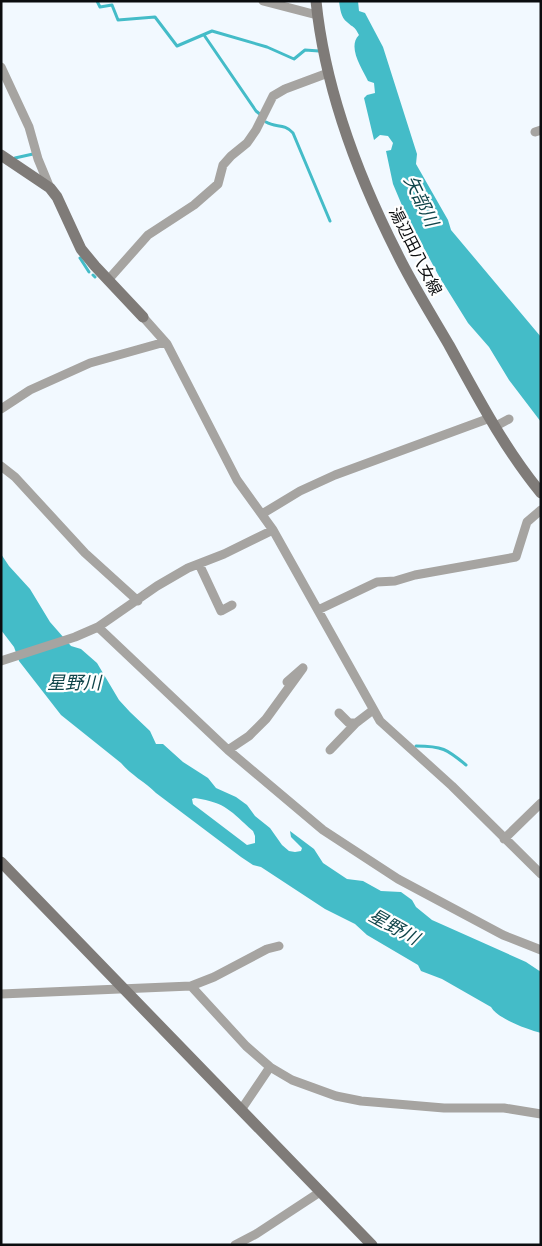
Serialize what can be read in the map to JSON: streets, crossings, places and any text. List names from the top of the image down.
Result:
{
  "streets": {
    "street": ["湯辺田八女線"]
  },
  "water": ["矢部川", "星野川"]
}
